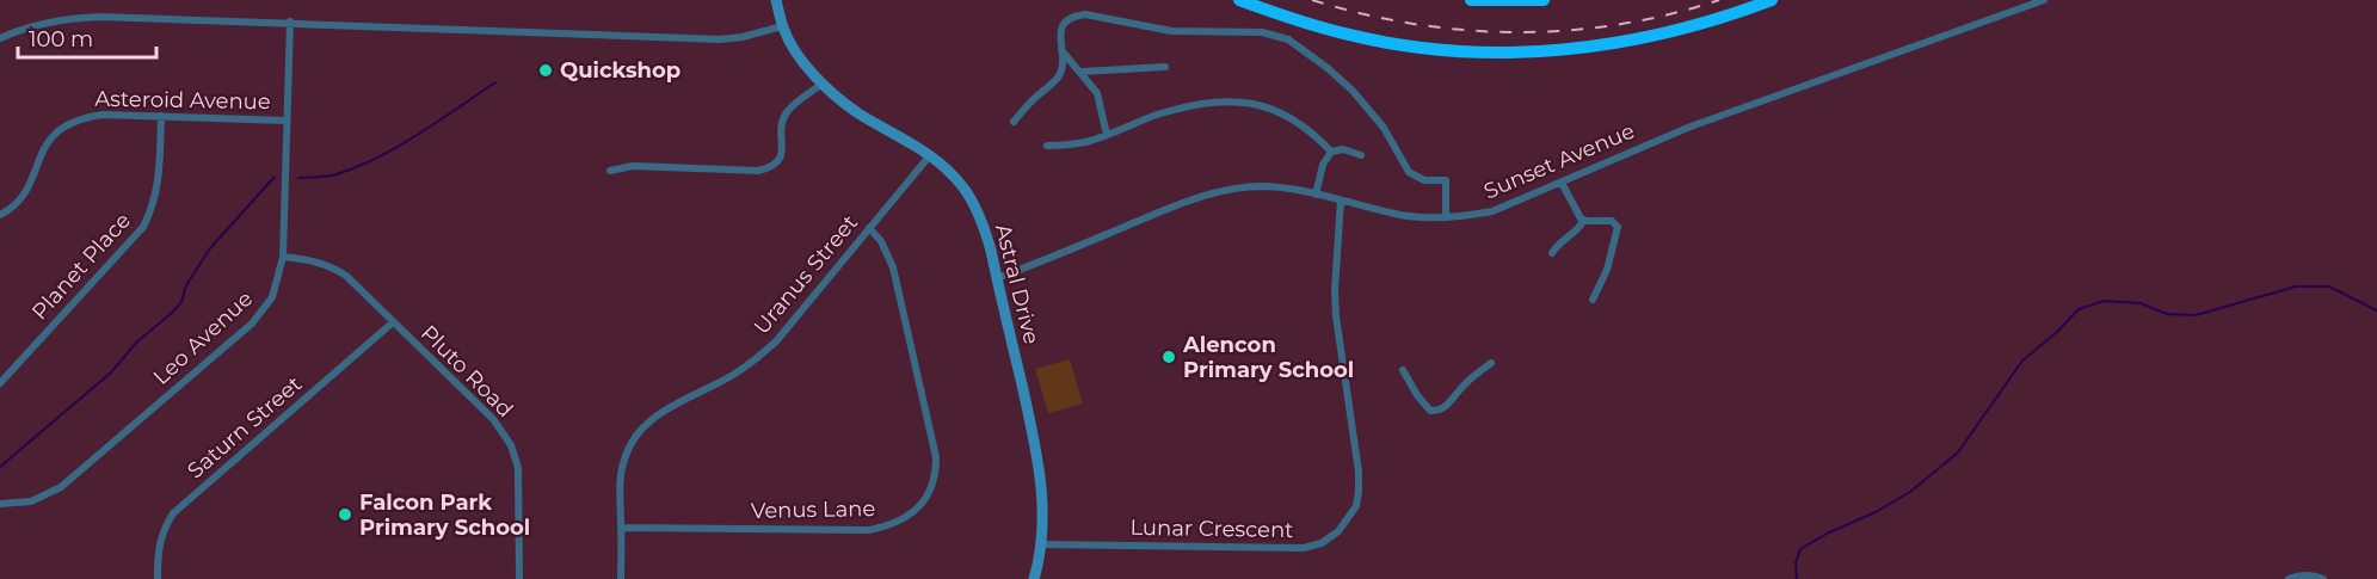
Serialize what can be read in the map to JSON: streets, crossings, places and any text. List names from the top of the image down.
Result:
{
  "streets": {
    "street": [
      "Asteroid Avenue",
      "Sunset Avenue",
      "Planet Place",
      "Uranus Street",
      "Astral Drive",
      "Leo Avenue",
      "Pluto Road",
      "Saturn Street",
      "Venus Lane",
      "Lunar Crescent"
    ]
  },
  "crossings": [
    ["Asteroid Avenue", "Planet Place"],
    ["Asteroid Avenue", "Leo Avenue"],
    ["Sunset Avenue", "Astral Drive"],
    ["Sunset Avenue", "Lunar Crescent"],
    ["Uranus Street", "Astral Drive"],
    ["Uranus Street", "Venus Lane"],
    ["Astral Drive", "Lunar Crescent"],
    ["Leo Avenue", "Pluto Road"],
    ["Pluto Road", "Saturn Street"]
  ],
  "places": ["Quickshop", "Alencon Primary School", "Falcon Park Primary School"],
  "scale_bar": "100 m"
}
